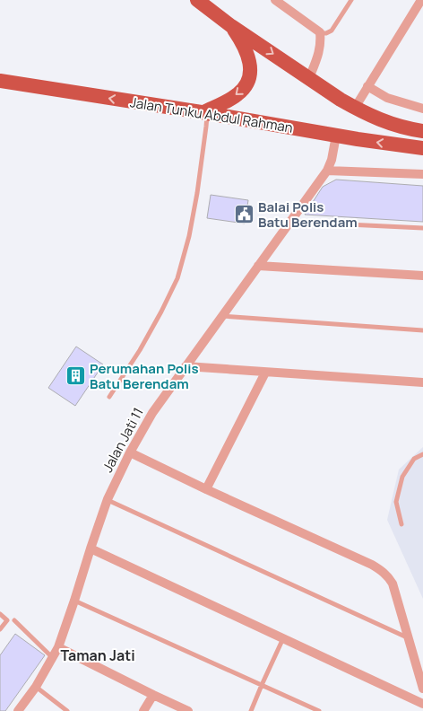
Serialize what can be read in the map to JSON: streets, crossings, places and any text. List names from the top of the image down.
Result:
{
  "streets": {
    "main road": ["Jalan Tunku Abdul Rahman"],
    "street": ["Jalan Jati 11"]
  },
  "crossings": [
    ["Jalan Tunku Abdul Rahman", "Jalan Jati 11"]
  ],
  "one_way": ["Jalan Tunku Abdul Rahman"],
  "districts": ["Taman Jati"],
  "places": {
    "public building": ["Balai Polis Batu Berendam"],
    "building": ["Perumahan Polis Batu Berendam"]
  }
}
